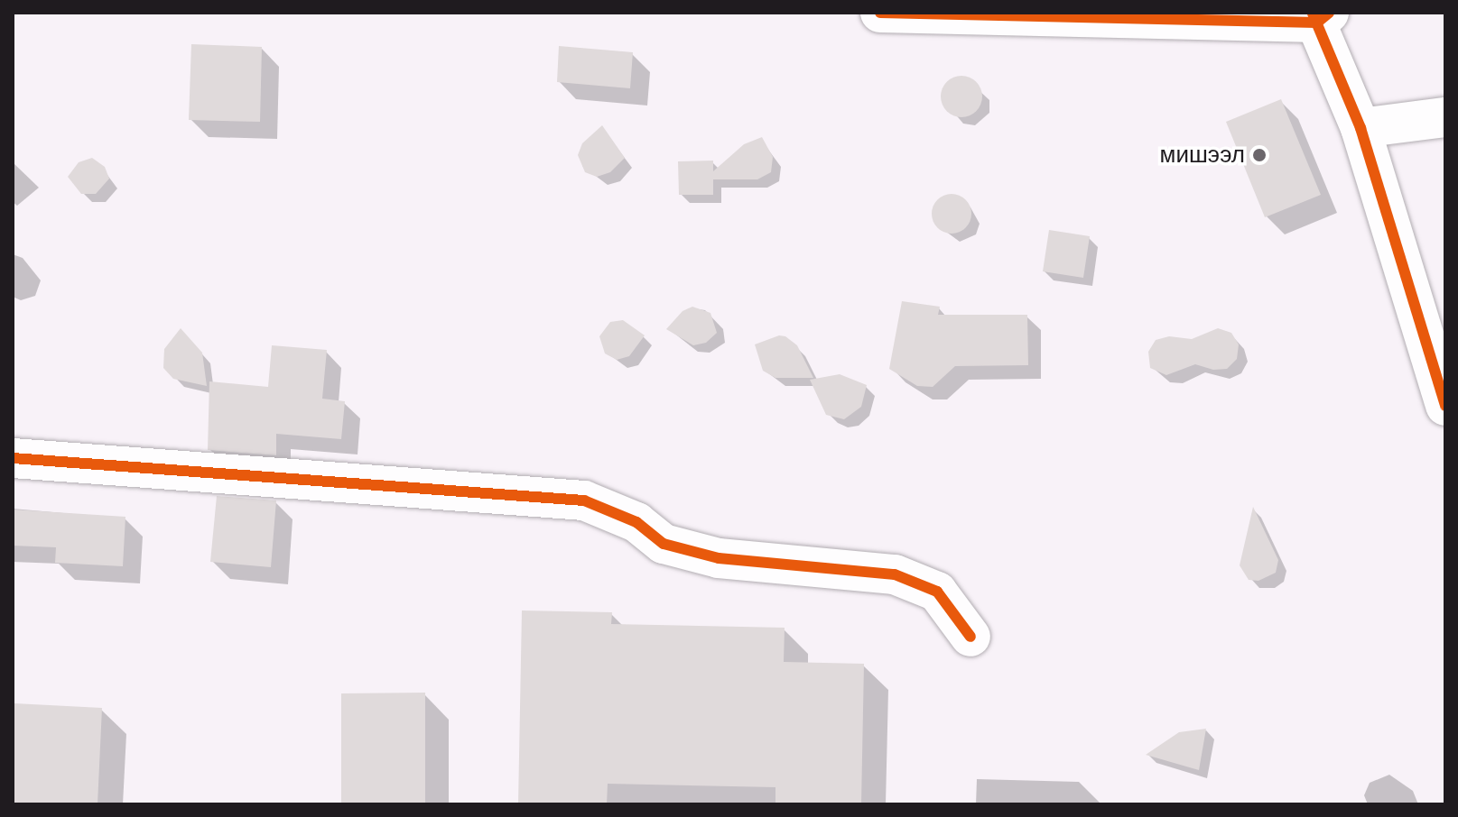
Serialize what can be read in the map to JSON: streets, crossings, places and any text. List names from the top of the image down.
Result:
{
  "places": ["мишээл"]
}
